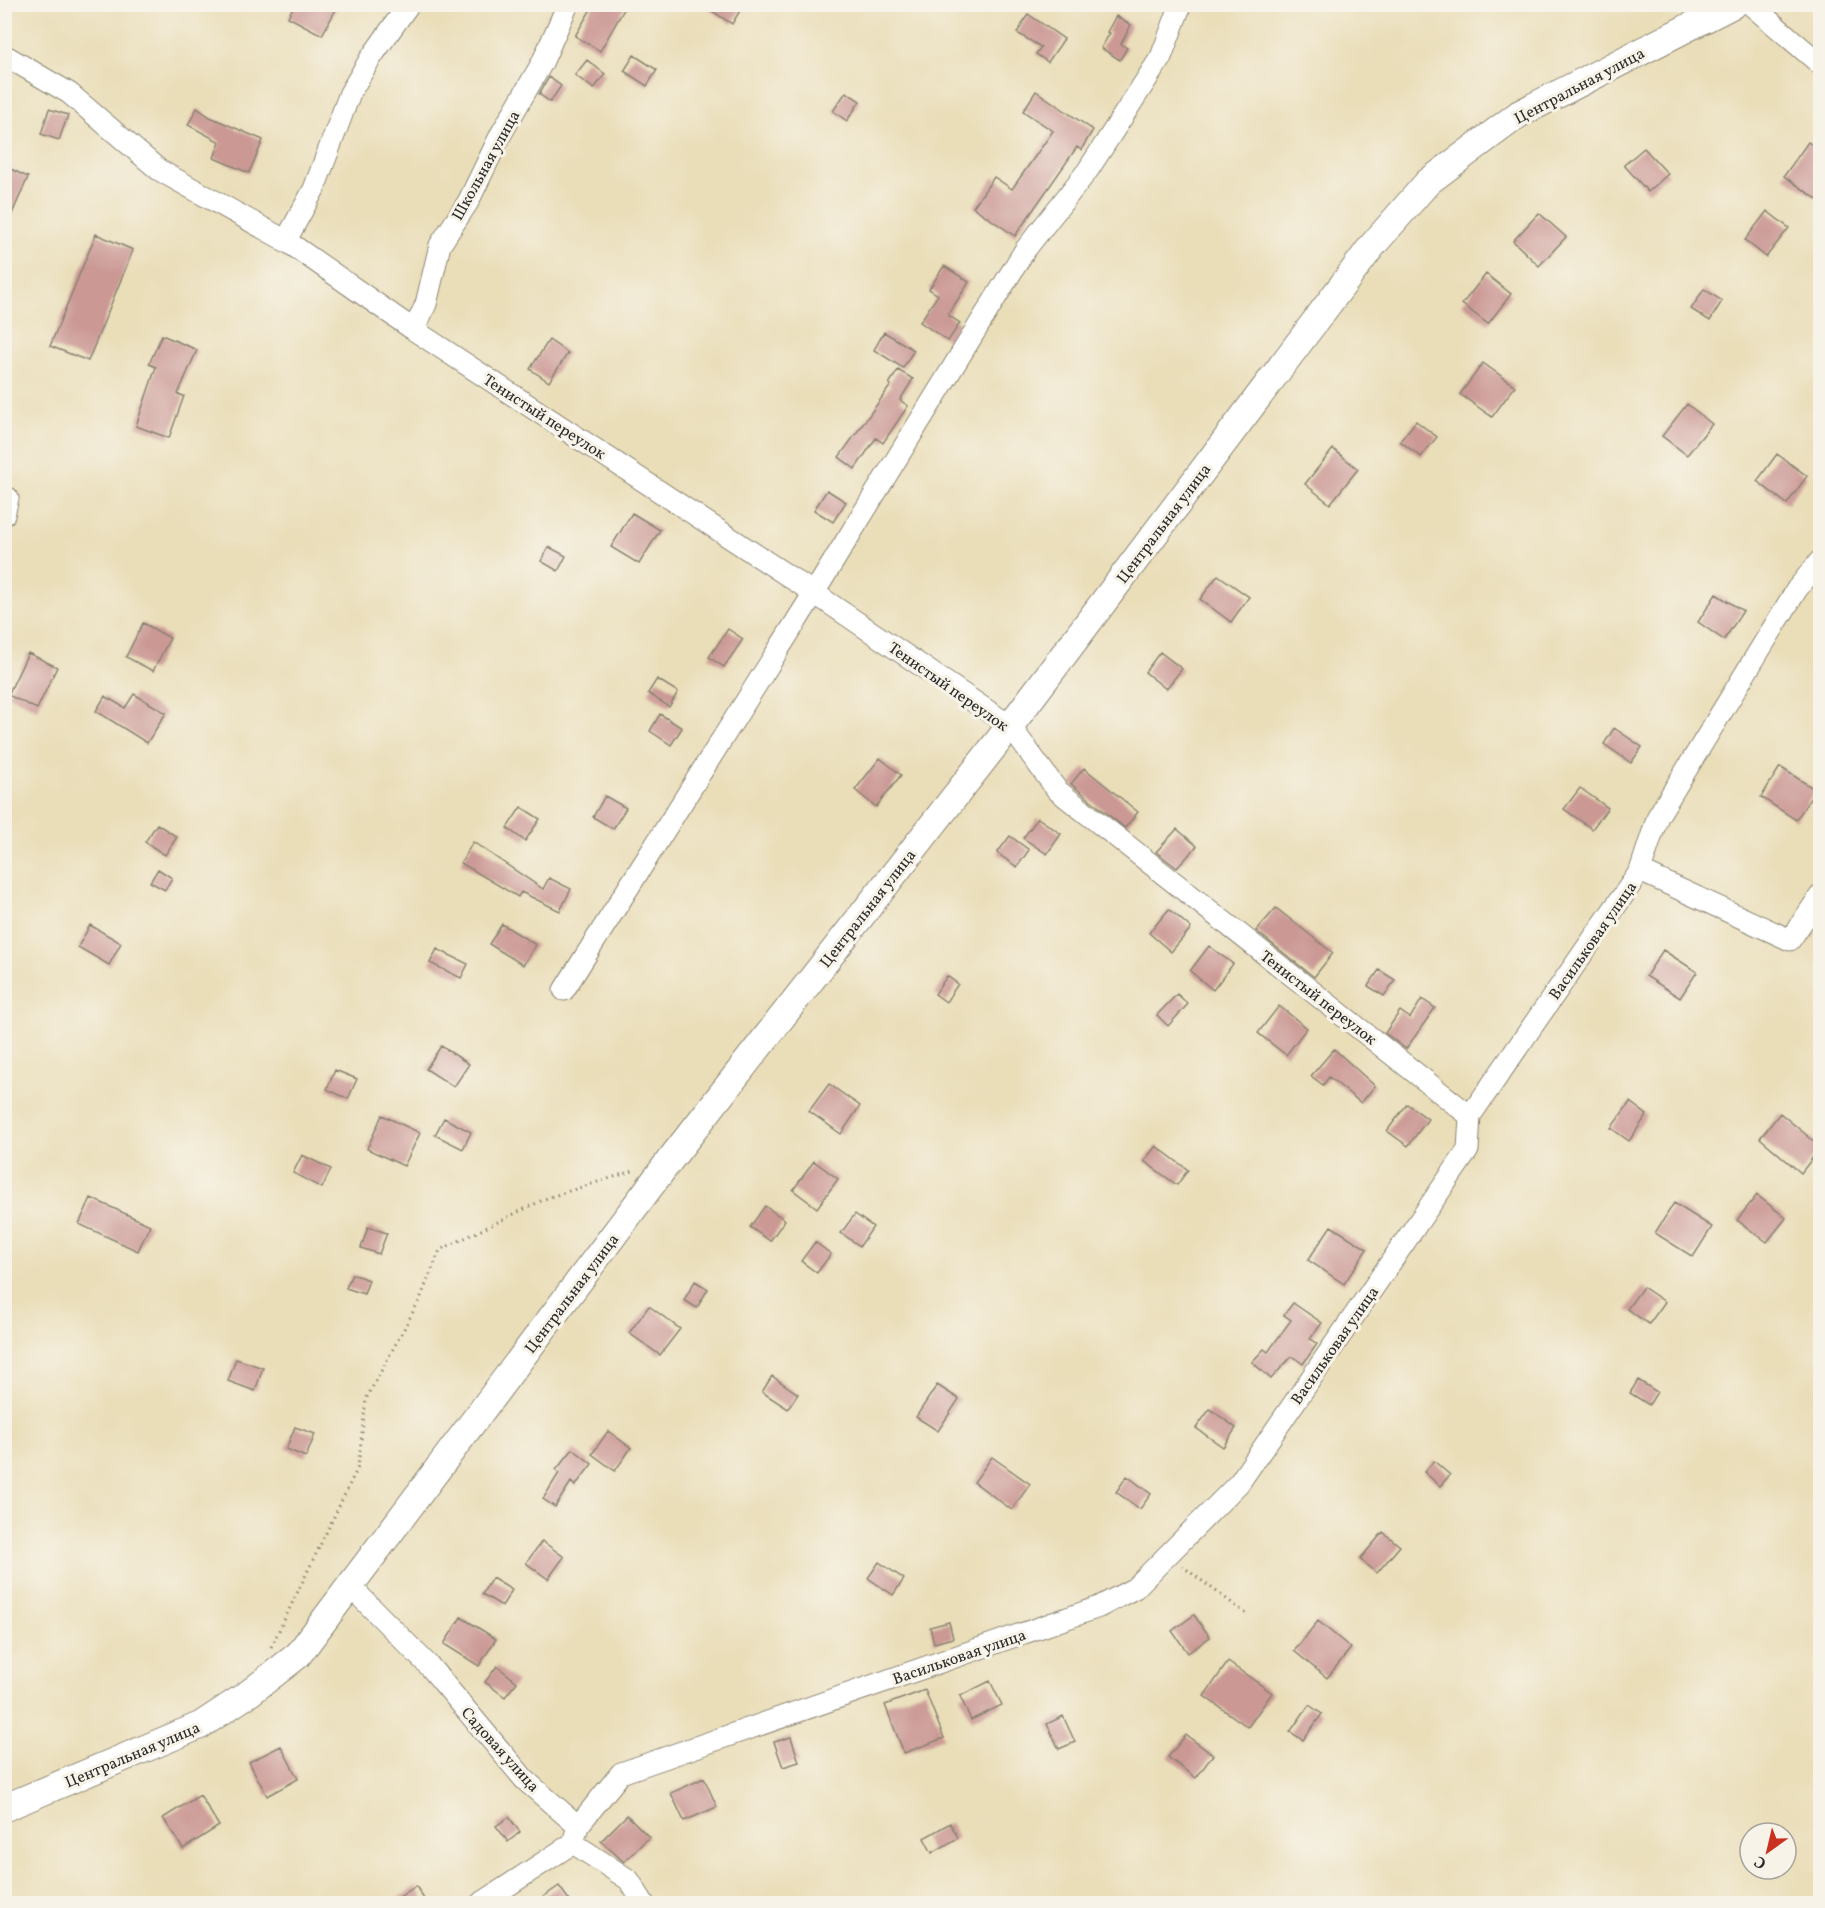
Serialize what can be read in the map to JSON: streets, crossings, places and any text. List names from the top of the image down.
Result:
{
  "streets": {
    "street": [
      "Центральная улица",
      "Школьная улица",
      "Тенистый переулок",
      "Васильковая улица",
      "Садовая улица"
    ]
  },
  "crossings": [
    ["Центральная улица", "Тенистый переулок"],
    ["Центральная улица", "Садовая улица"],
    ["Школьная улица", "Тенистый переулок"],
    ["Тенистый переулок", "Васильковая улица"],
    ["Васильковая улица", "Садовая улица"]
  ],
  "north": "bottom left"
}
